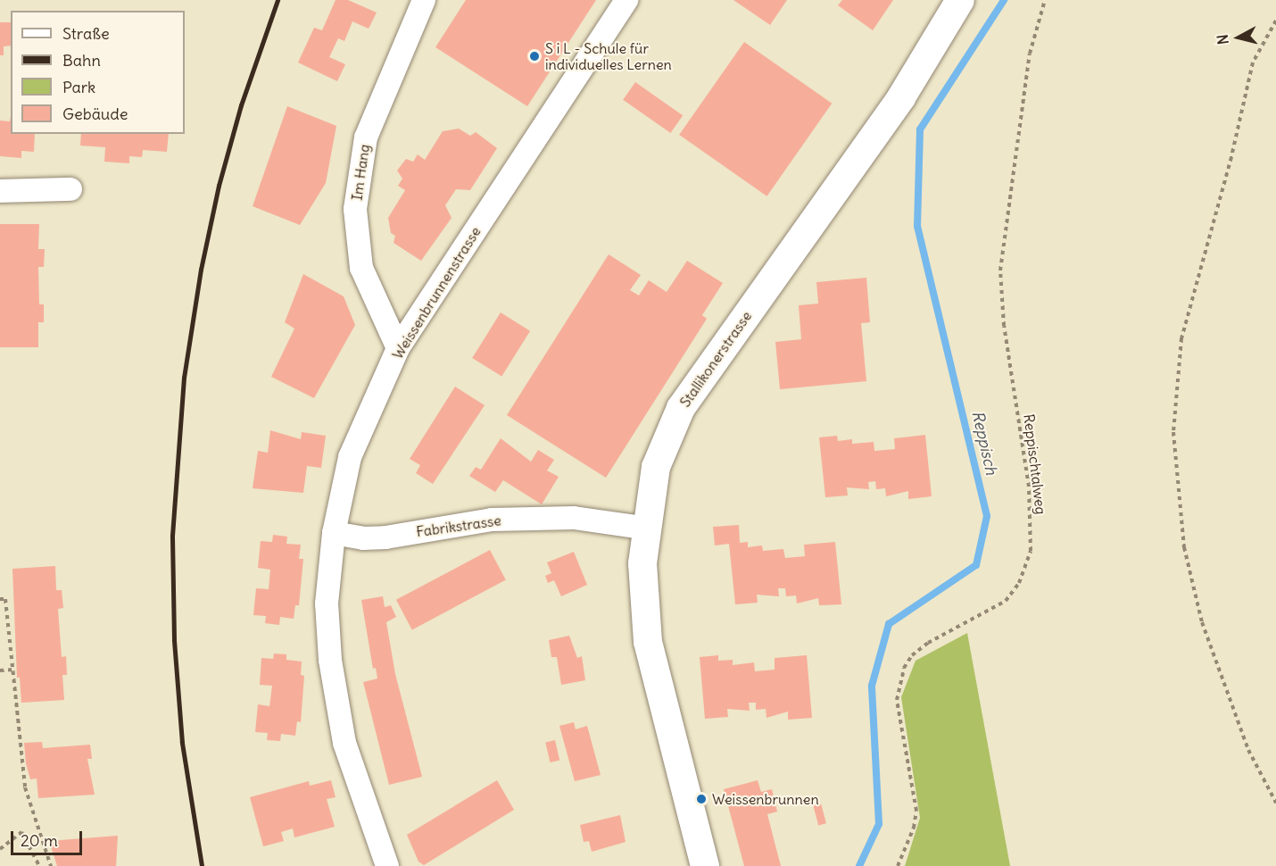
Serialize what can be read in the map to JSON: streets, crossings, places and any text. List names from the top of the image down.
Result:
{
  "streets": {
    "street": [
      "Im Hang",
      "Weissenbrunnenstrasse",
      "Stallikonerstrasse",
      "Fabrikstrasse"
    ],
    "path": ["Reppischtalweg"]
  },
  "crossings": [
    ["Im Hang", "Weissenbrunnenstrasse"],
    ["Weissenbrunnenstrasse", "Fabrikstrasse"],
    ["Stallikonerstrasse", "Fabrikstrasse"]
  ],
  "water": ["Reppisch"],
  "places": ["S i L - Schule für individuelles Lernen", "Weissenbrunnen"],
  "legend": [
    "Straße",
    "Bahn",
    "Park",
    "Gebäude"
  ],
  "scale_bar": "20 m",
  "north": "left"
}
